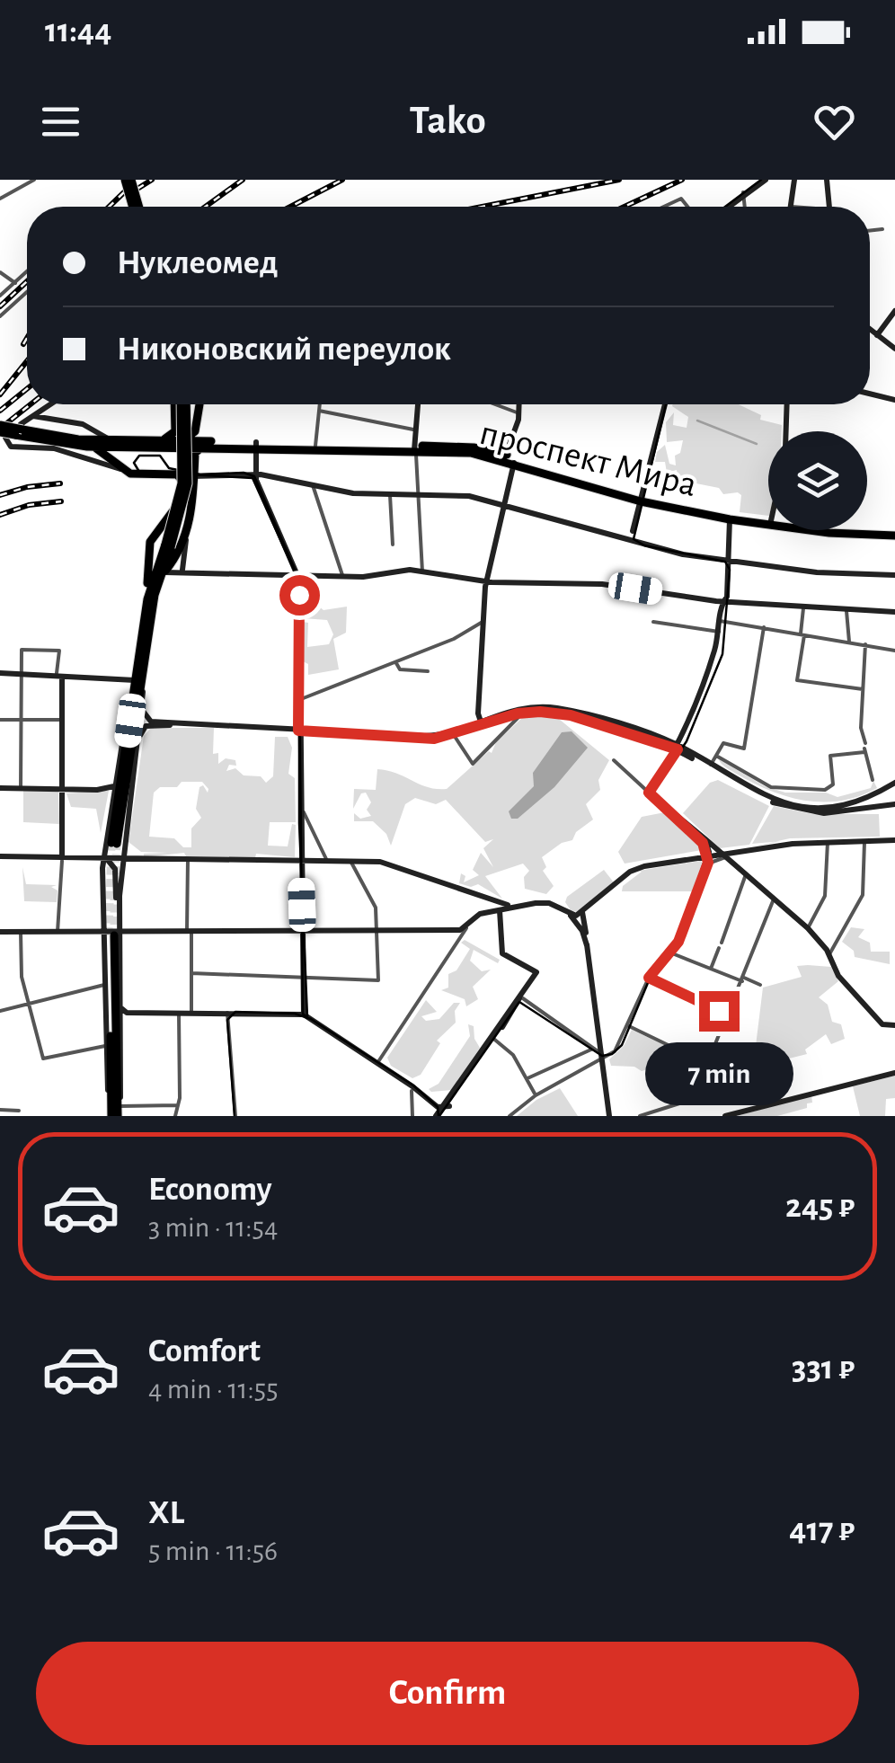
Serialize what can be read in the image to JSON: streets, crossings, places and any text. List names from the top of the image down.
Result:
{
  "streets": {
    "main road": ["проспект Мира"]
  },
  "page": {
    "status": "11:44",
    "header": "Tako",
    "banner": ["Нуклеомед", "Никоновский переулок"],
    "bubble": "7 min",
    "list": [
      {
        "name": "Economy",
        "note": "3 min · 11:54",
        "value": "245 ₽"
      },
      {
        "name": "Comfort",
        "note": "4 min · 11:55",
        "value": "331 ₽"
      },
      {
        "name": "XL",
        "note": "5 min · 11:56",
        "value": "417 ₽"
      }
    ],
    "buttons": "Confirm"
  }
}
